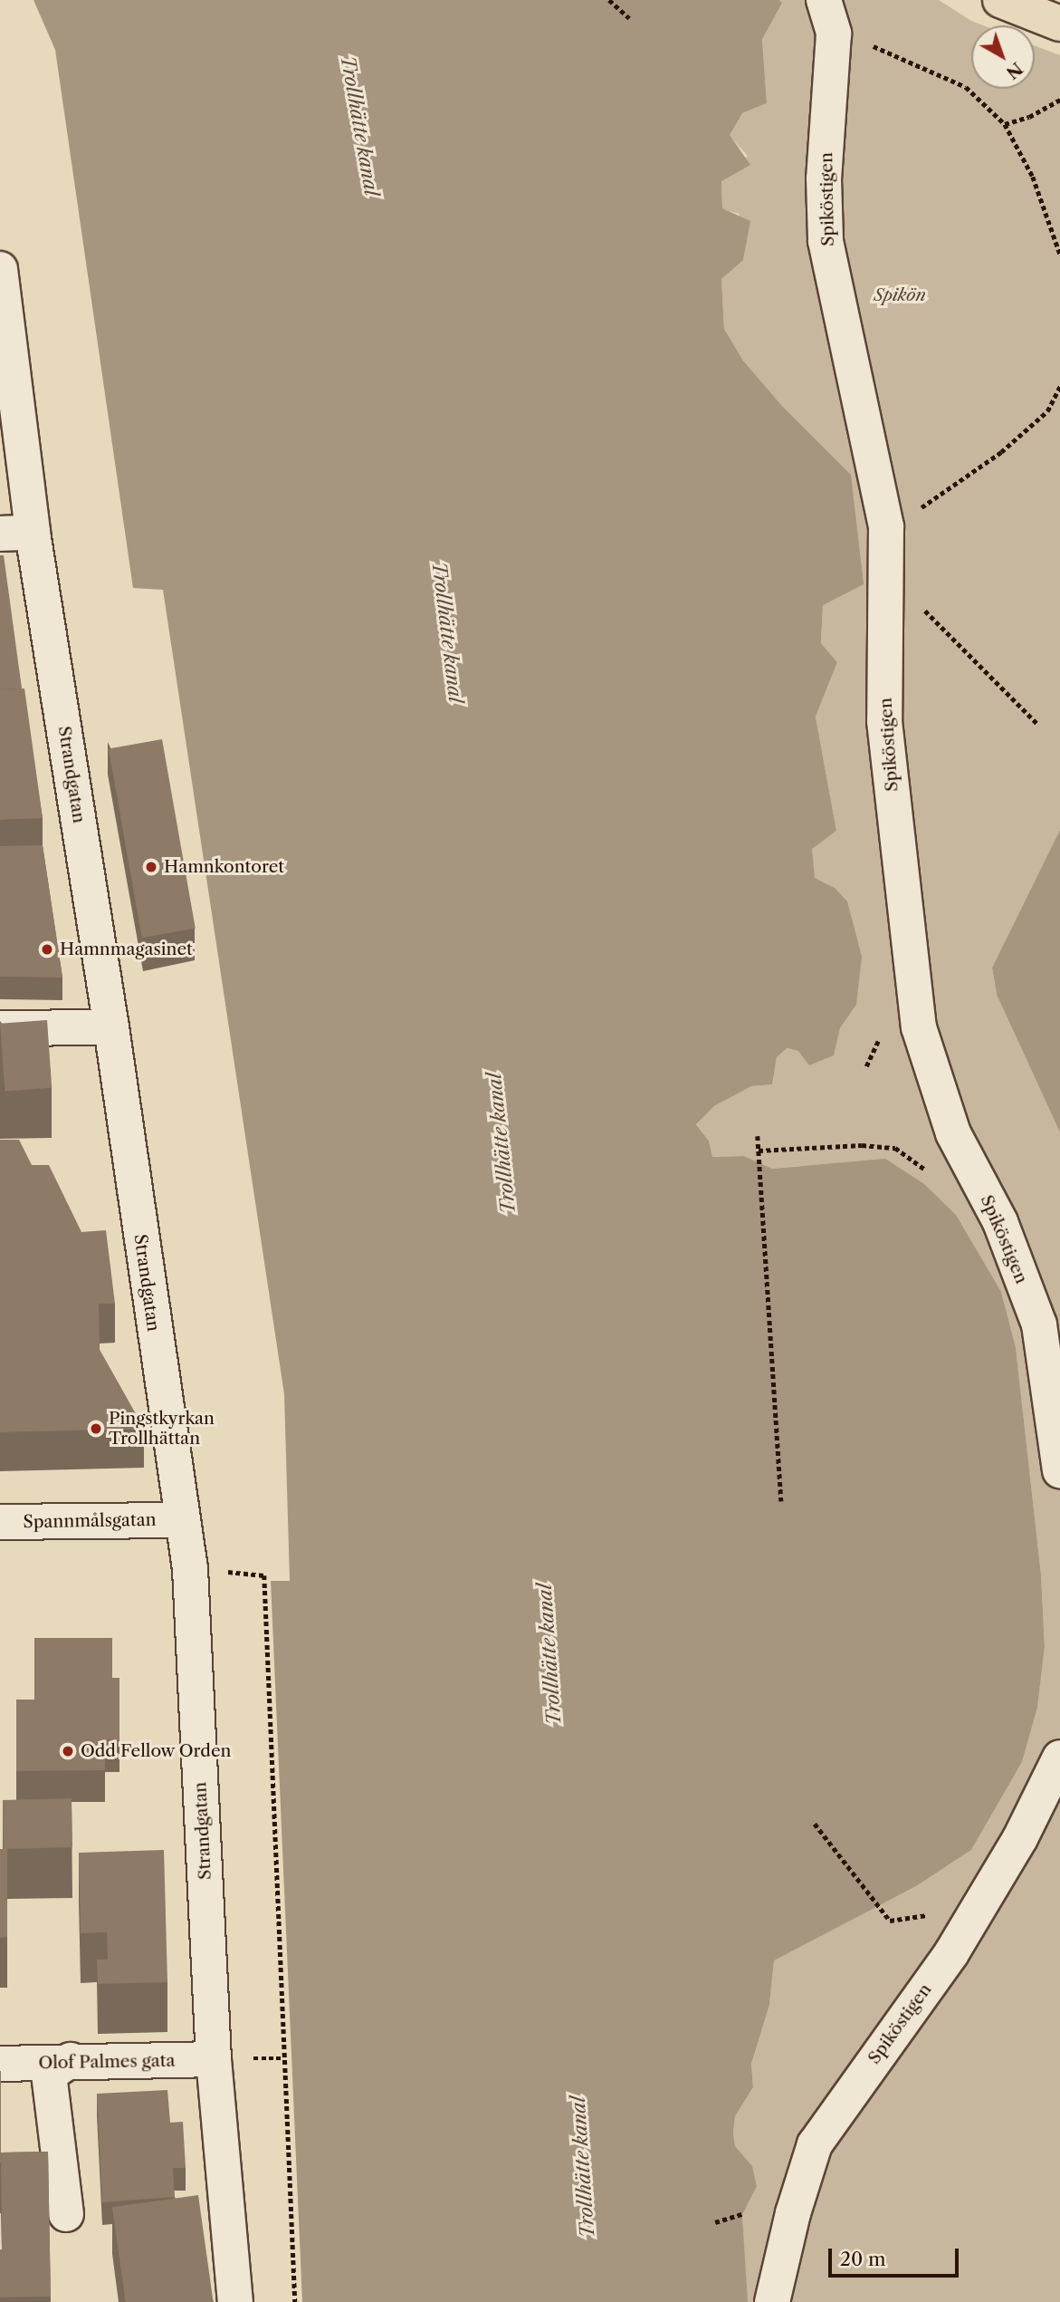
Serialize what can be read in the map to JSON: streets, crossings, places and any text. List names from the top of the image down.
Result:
{
  "streets": {
    "street": [
      "Spiköstigen",
      "Strandgatan",
      "Spannmålsgatan",
      "Olof Palmes gata"
    ]
  },
  "crossings": [
    ["Strandgatan", "Spannmålsgatan"],
    ["Strandgatan", "Olof Palmes gata"]
  ],
  "water": ["Trollhätte kanal"],
  "parks": ["Spikön"],
  "places": [
    "Hamnkontoret",
    "Hamnmagasinet",
    "Pingstkyrkan Trollhättan",
    "Odd Fellow Orden"
  ],
  "scale_bar": "20 m",
  "north": "bottom right"
}
